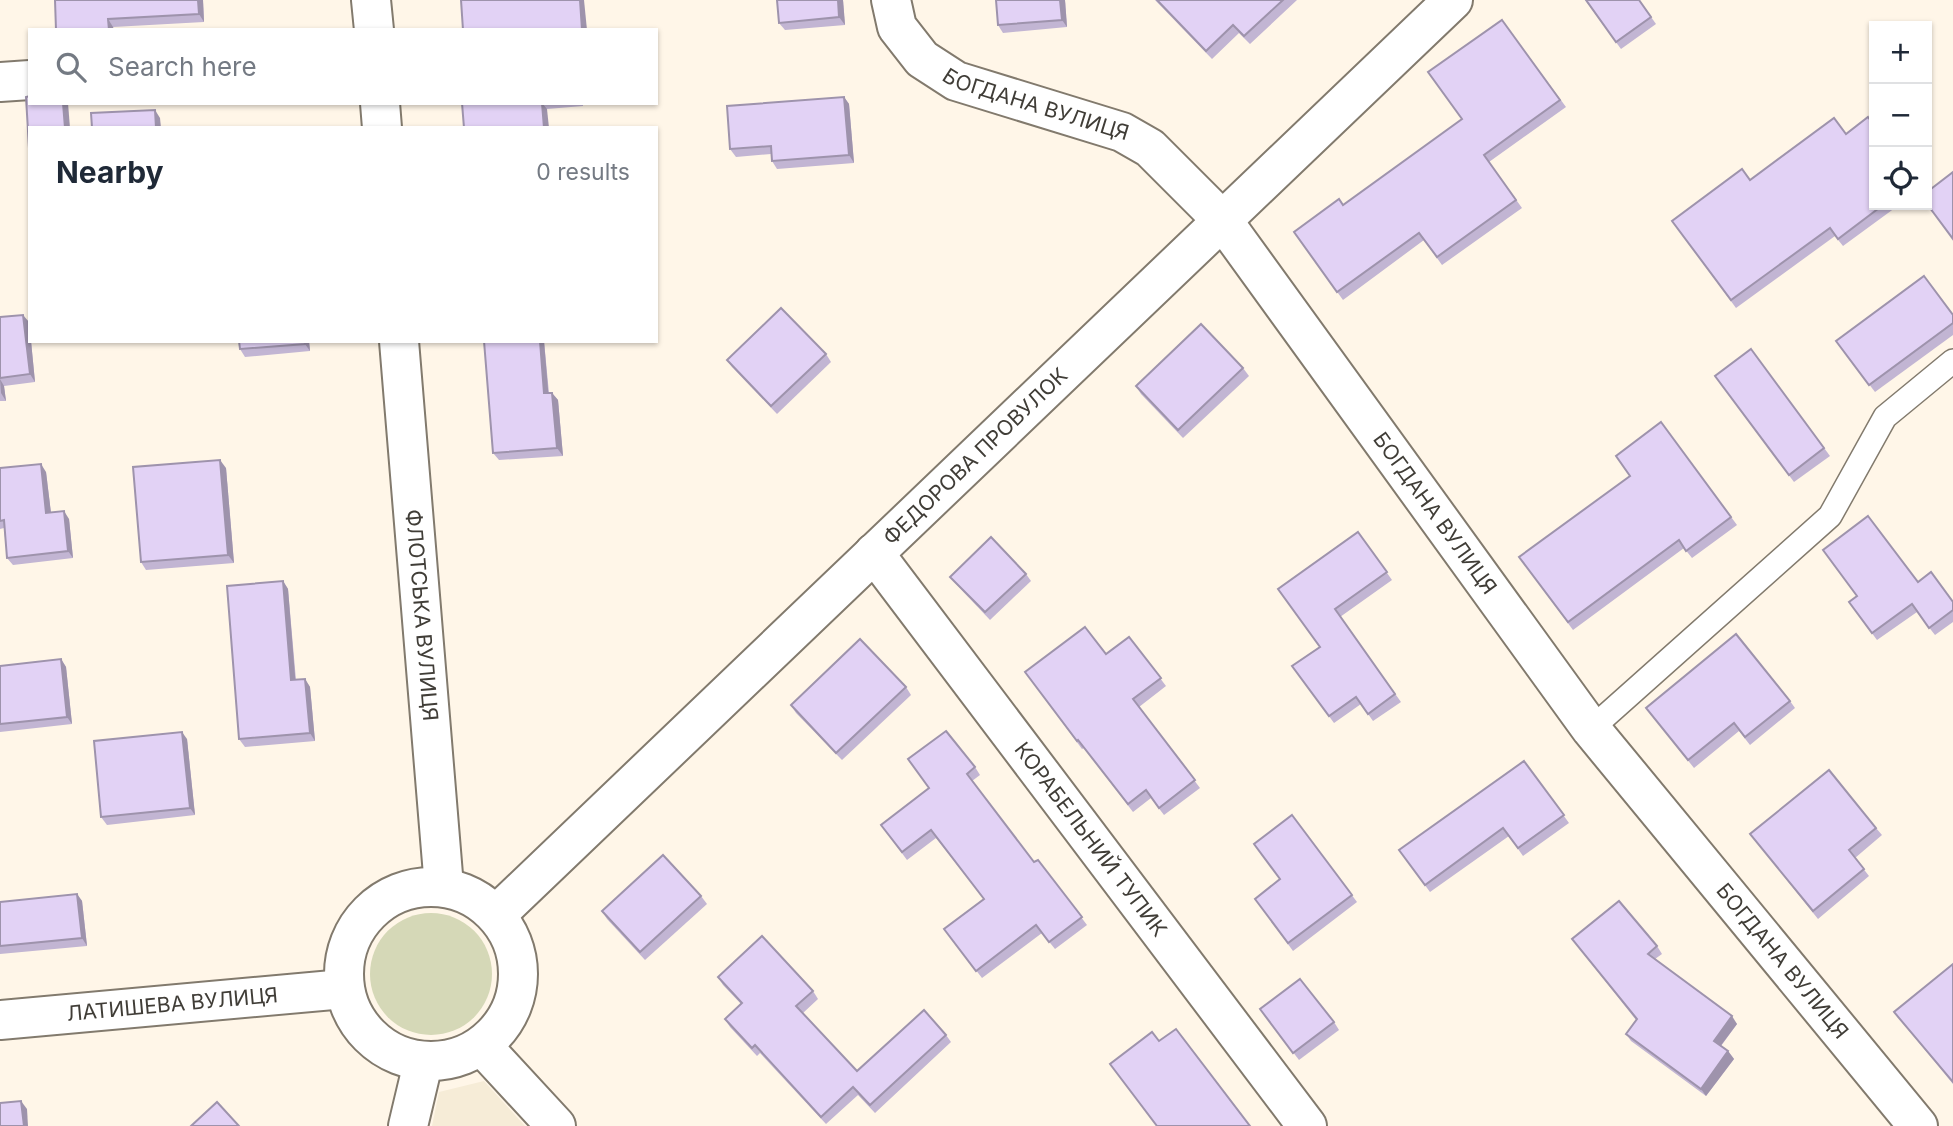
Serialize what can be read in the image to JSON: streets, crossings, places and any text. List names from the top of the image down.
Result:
{
  "streets": {
    "street": [
      "БОГДАНА ВУЛИЦЯ",
      "ФЕДОРОВА ПРОВУЛОК",
      "ФЛОТСЬКА ВУЛИЦЯ",
      "КОРАБЕЛЬНИЙ ТУПИК",
      "ЛАТИШЕВА ВУЛИЦЯ"
    ]
  },
  "crossings": [
    ["БОГДАНА ВУЛИЦЯ", "ФЕДОРОВА ПРОВУЛОК"],
    ["ФЕДОРОВА ПРОВУЛОК", "ФЛОТСЬКА ВУЛИЦЯ"],
    ["ФЕДОРОВА ПРОВУЛОК", "КОРАБЕЛЬНИЙ ТУПИК"],
    ["ФЕДОРОВА ПРОВУЛОК", "ЛАТИШЕВА ВУЛИЦЯ"],
    ["ФЛОТСЬКА ВУЛИЦЯ", "ЛАТИШЕВА ВУЛИЦЯ"]
  ],
  "page": {
    "map_buttons": ["+", "−"],
    "search": "Search here",
    "heading": ["Nearby", "0 results"]
  }
}
